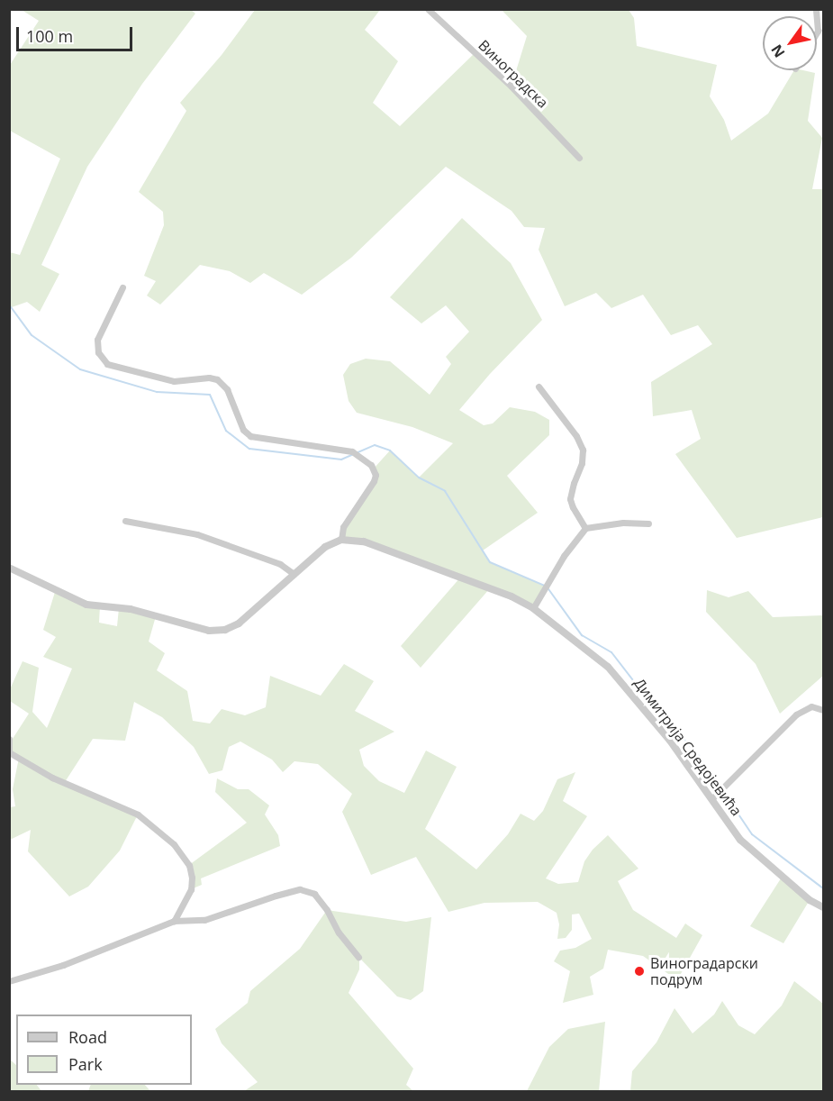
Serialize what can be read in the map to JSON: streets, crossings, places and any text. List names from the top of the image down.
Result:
{
  "streets": {
    "street": ["Виноградска", "Димитрија Средојевића"]
  },
  "places": ["Виноградарски подрум"],
  "legend": ["Road", "Park"],
  "scale_bar": "100 m",
  "north": "bottom left"
}
